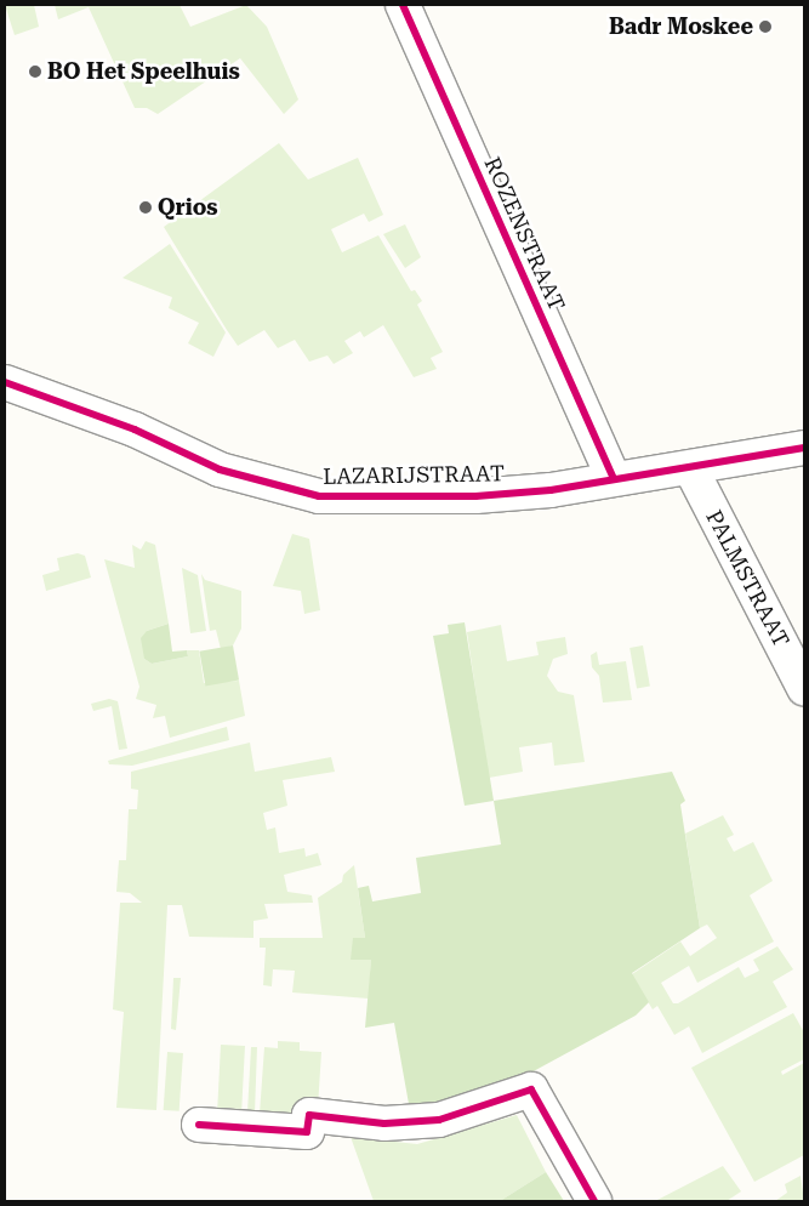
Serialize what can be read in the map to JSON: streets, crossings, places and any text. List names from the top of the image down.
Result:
{
  "streets": {
    "street": ["ROZENSTRAAT", "LAZARIJSTRAAT", "PALMSTRAAT"]
  },
  "crossings": [
    ["ROZENSTRAAT", "LAZARIJSTRAAT"],
    ["LAZARIJSTRAAT", "PALMSTRAAT"]
  ],
  "places": ["Badr Moskee", "BO Het Speelhuis", "Qrios"]
}
